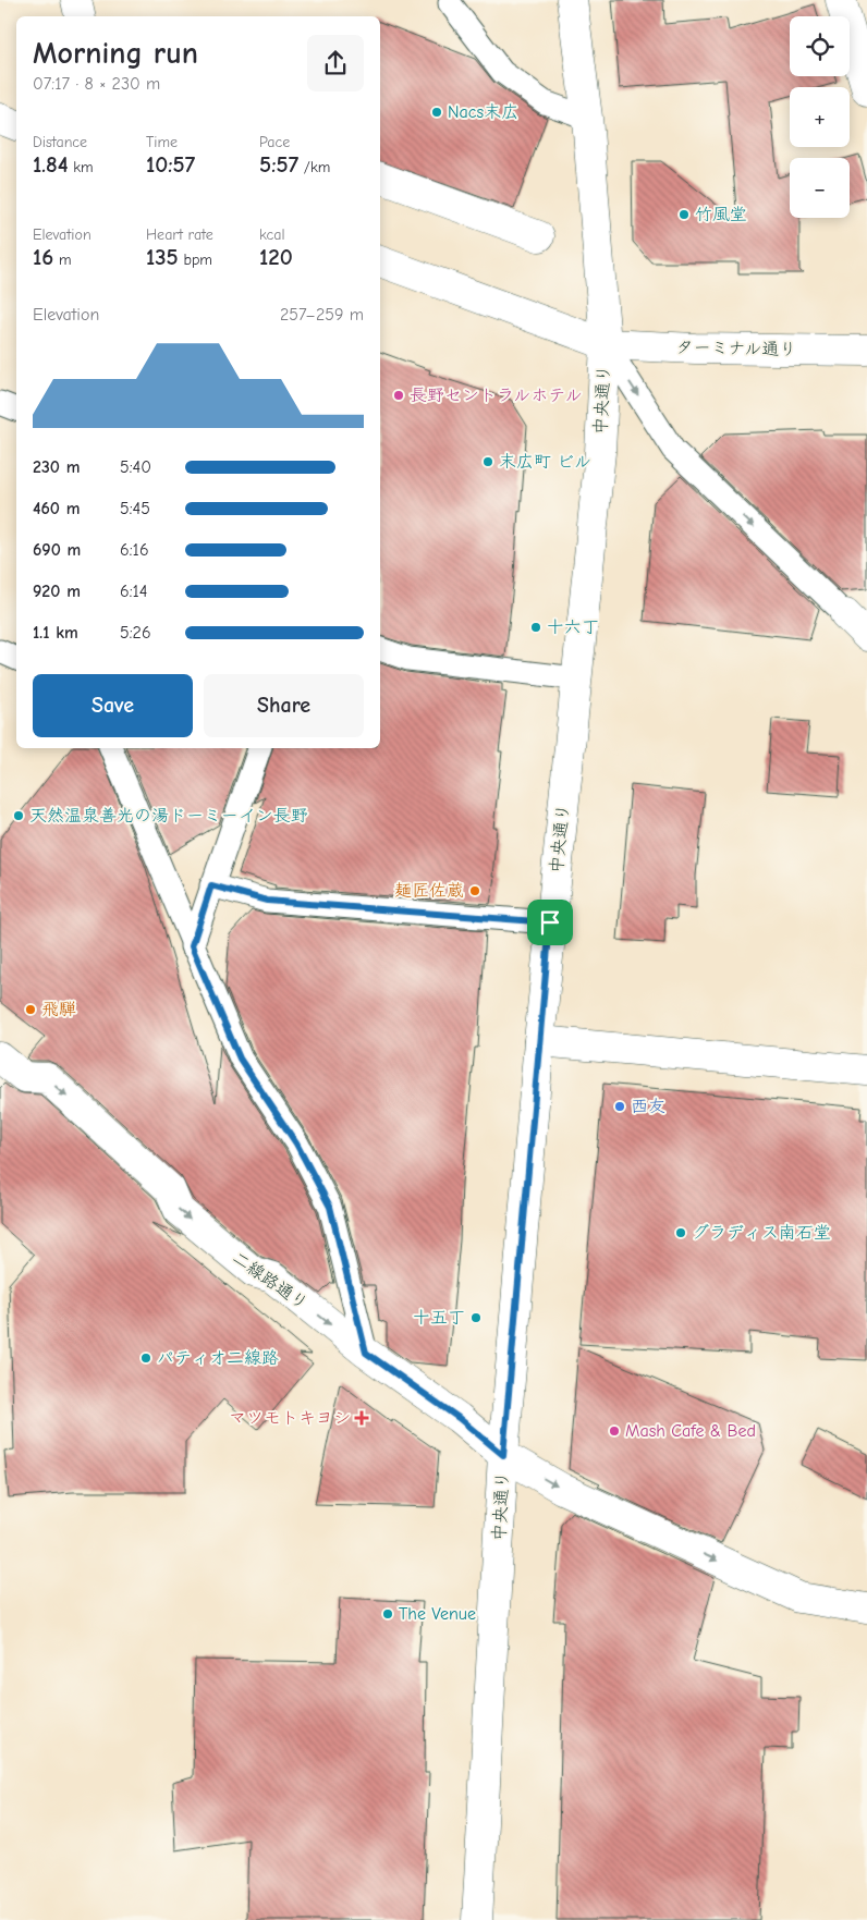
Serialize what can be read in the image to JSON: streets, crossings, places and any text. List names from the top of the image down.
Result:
{
  "streets": {
    "street": ["ターミナル通り", "中央通り", "二線路通り"]
  },
  "crossings": [
    ["ターミナル通り", "中央通り"],
    ["中央通り", "二線路通り"]
  ],
  "one_way": ["二線路通り"],
  "places": {
    "other": [
      "Nacs末広",
      "竹風堂",
      "長野セントラルホテル",
      "末広町 ビル",
      "十六丁",
      "天然温泉善光の湯ドーミーイン長野",
      "麺匠佐蔵",
      "飛騨",
      "西友",
      "グラディス南石堂",
      "十五丁",
      "パティオ二線路",
      "Mash Cafe & Bed",
      "The Venue"
    ],
    "health": ["マツモトキヨシ"]
  },
  "page": {
    "map_buttons": ["+", "−"],
    "heading": ["Morning run", "07:17 · 8 × 230 m"],
    "stats": [
      ["Distance", "1.84 km"],
      ["Time", "10:57"],
      ["Pace", "5:57 /km"],
      ["Elevation", "16 m"],
      ["Heart rate", "135 bpm"],
      ["kcal", "120"]
    ],
    "chart": ["Elevation", "257–259 m"],
    "list": [
      {
        "name": "230 m",
        "note": "5:40"
      },
      {
        "name": "460 m",
        "note": "5:45"
      },
      {
        "name": "690 m",
        "note": "6:16"
      },
      {
        "name": "920 m",
        "note": "6:14"
      },
      {
        "name": "1.1 km",
        "note": "5:26"
      }
    ],
    "buttons": ["Save", "Share"]
  }
}
